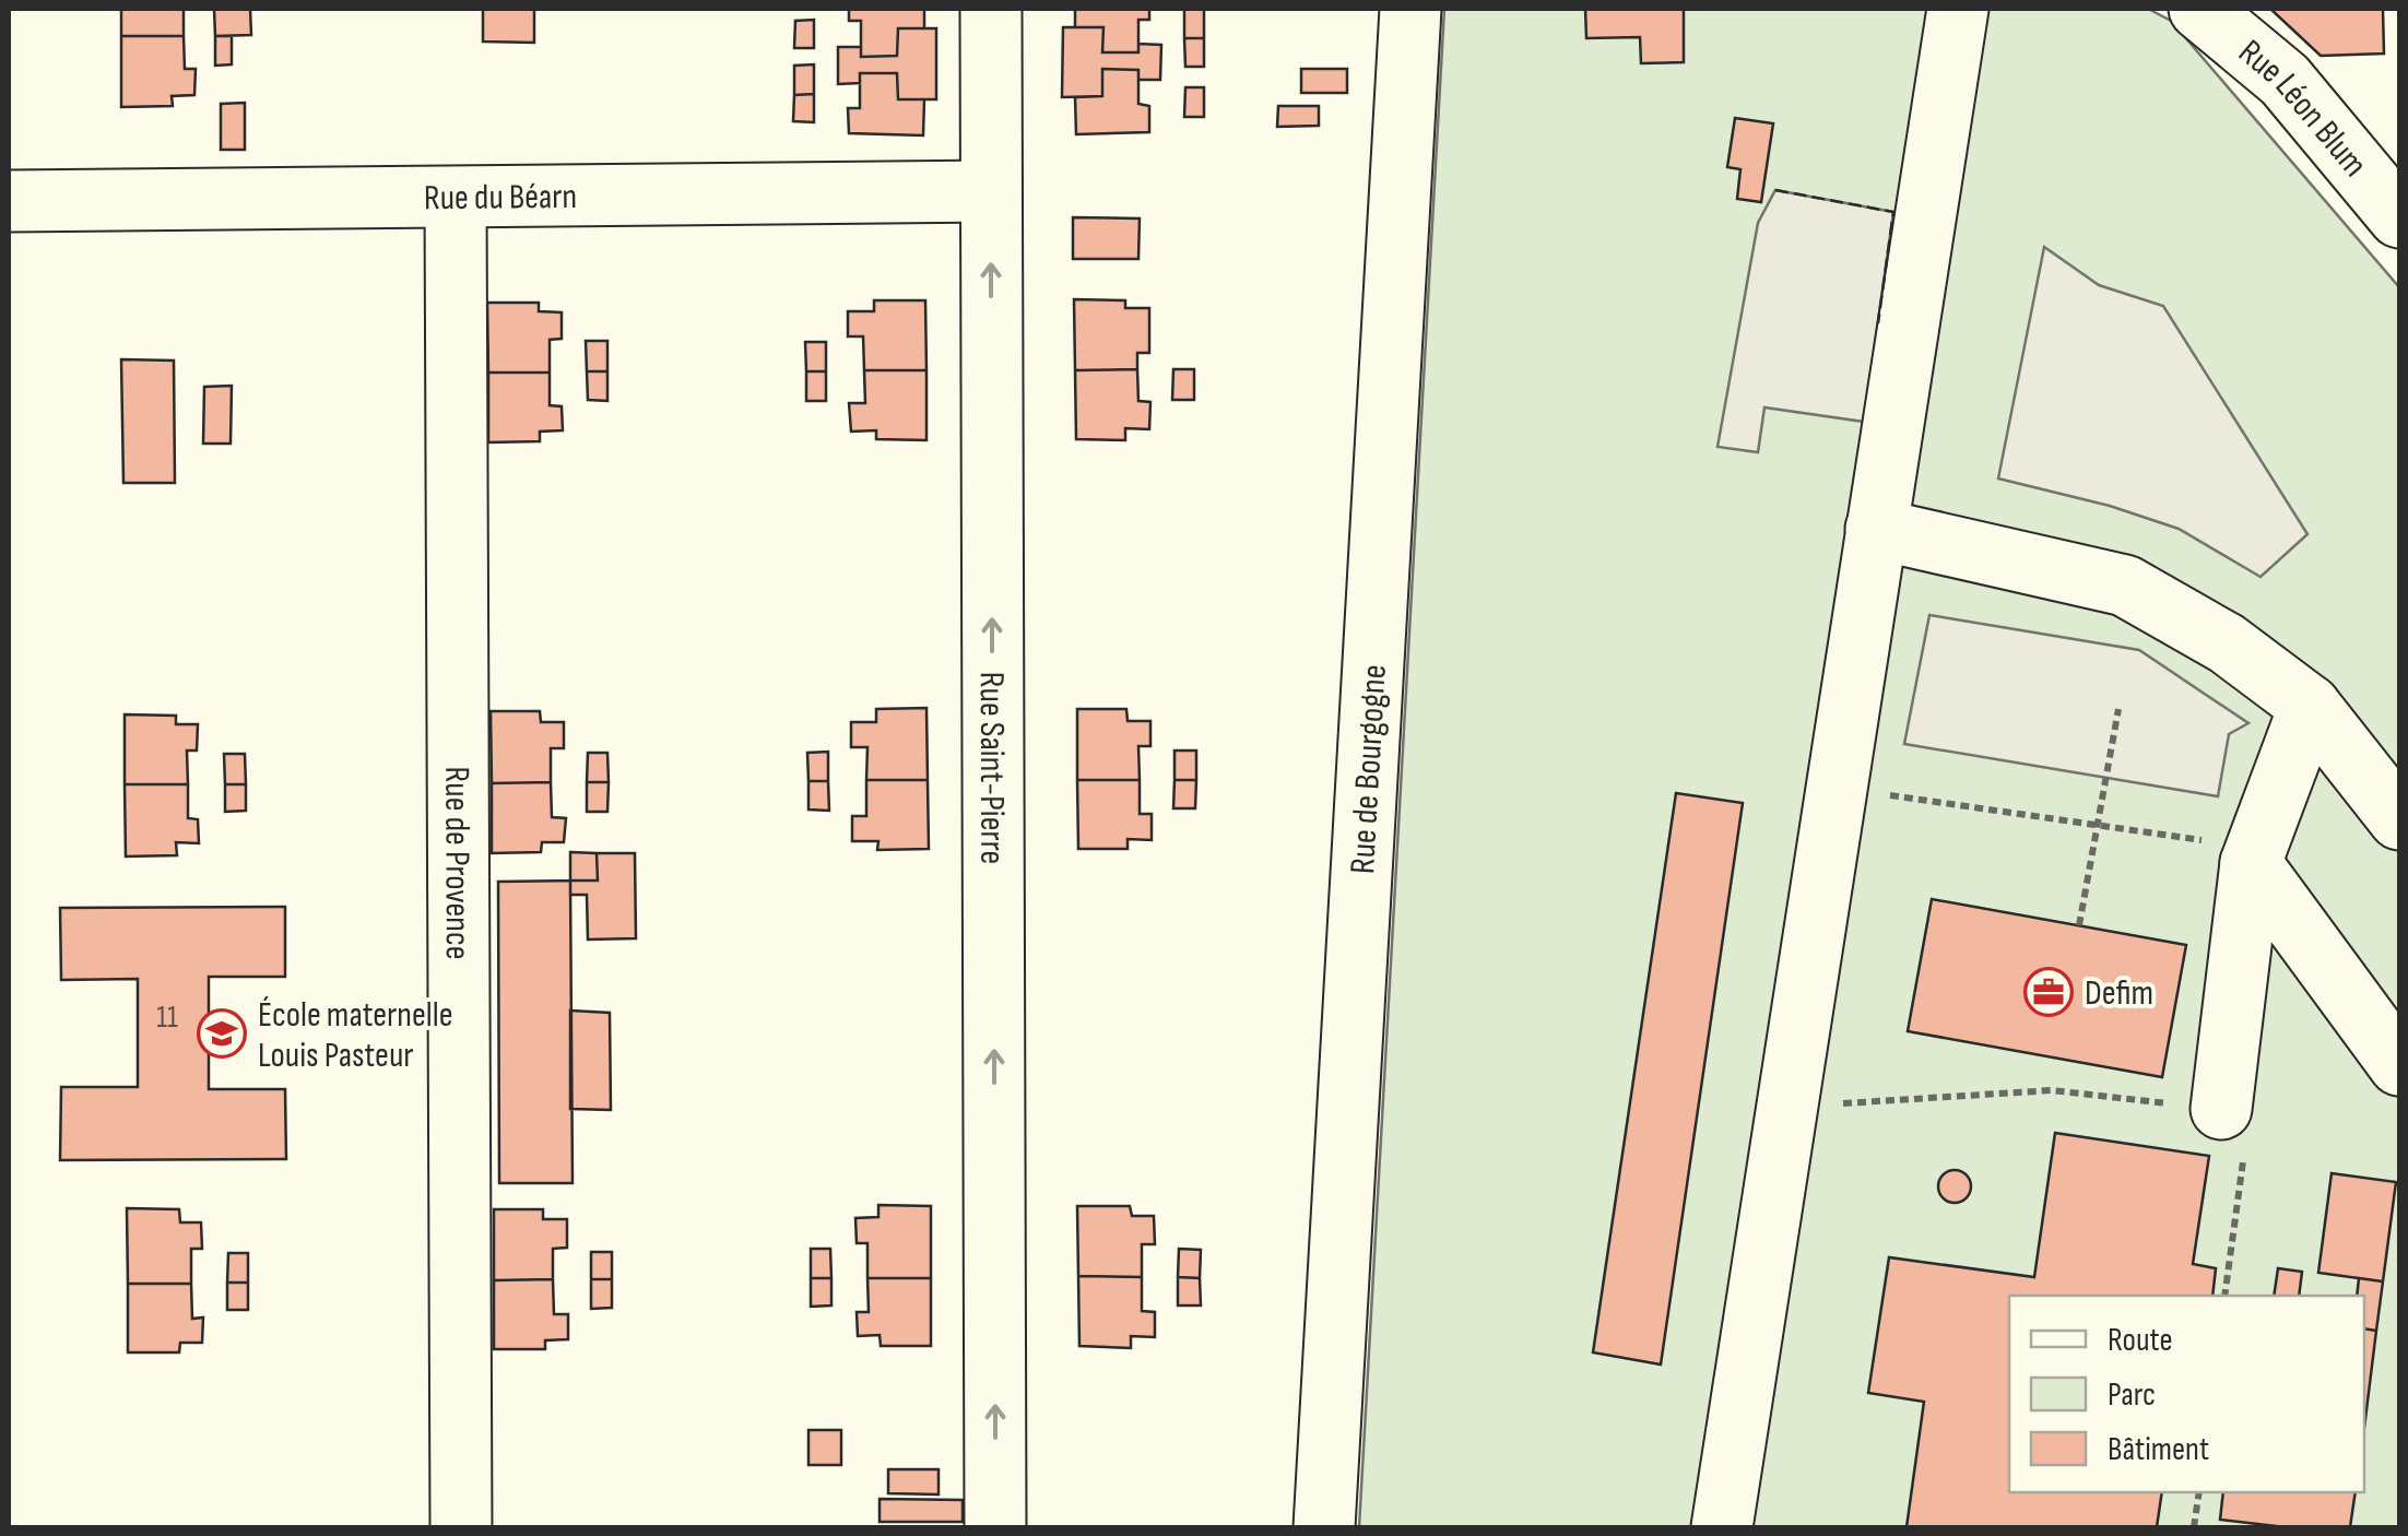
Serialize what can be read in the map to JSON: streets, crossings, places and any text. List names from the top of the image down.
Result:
{
  "streets": {
    "street": [
      "Rue Léon Blum",
      "Rue du Béarn",
      "Rue Saint-Pierre",
      "Rue de Bourgogne",
      "Rue de Provence"
    ]
  },
  "crossings": [
    ["Rue du Béarn", "Rue Saint-Pierre"],
    ["Rue du Béarn", "Rue de Provence"]
  ],
  "one_way": ["Rue Saint-Pierre"],
  "places": {
    "office": ["Defim"],
    "school or university": ["École maternelle Louis Pasteur"]
  },
  "house_numbers": ["11"],
  "legend": ["Route", "Parc", "Bâtiment"]
}
